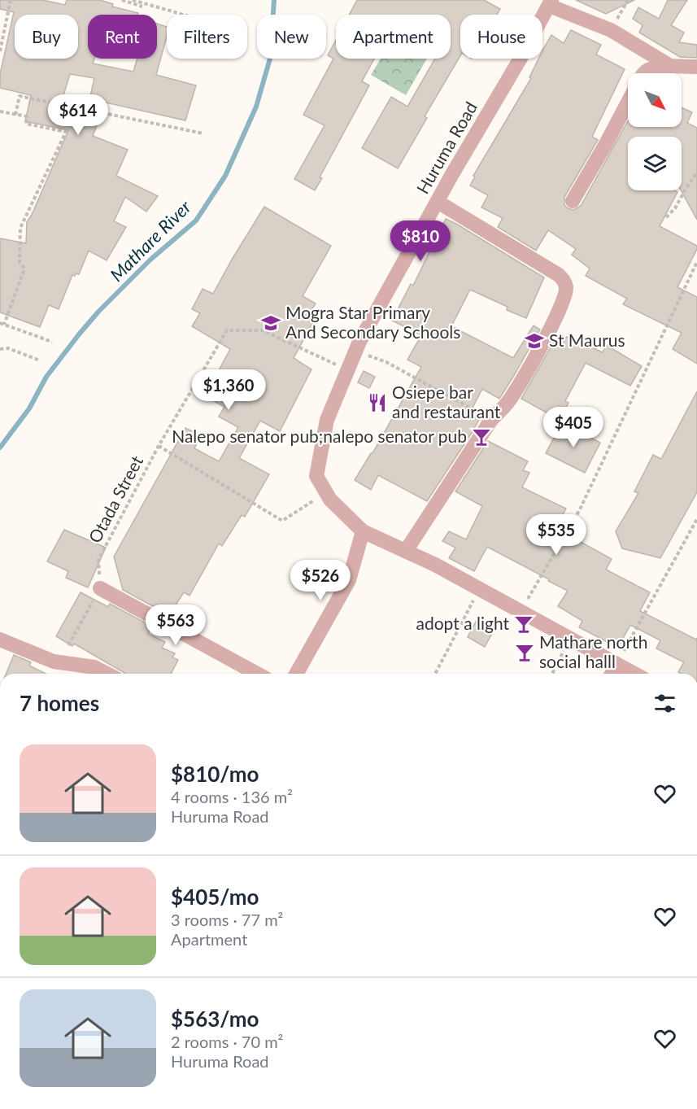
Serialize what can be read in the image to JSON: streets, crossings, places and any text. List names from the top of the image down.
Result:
{
  "streets": {
    "street": ["Huruma Road"],
    "path": ["Otada Street"]
  },
  "crossings": [
    ["Huruma Road", "Otada Street"]
  ],
  "water": ["Mathare River"],
  "places": {
    "school or university": ["Mogra Star Primary And Secondary Schools", "St Maurus"],
    "restaurant": ["Osiepe bar and restaurant"],
    "bar": ["Nalepo senator pub;nalepo senator pub", "adopt a light", "Mathare north social halll"]
  },
  "north": "bottom right",
  "page": {
    "chip": [
      "Buy",
      "Rent",
      "Filters",
      "New",
      "Apartment",
      "House"
    ],
    "price": [
      "$614",
      "$810",
      "$1,360",
      "$405",
      "$535",
      "$526",
      "$563"
    ],
    "heading": "7 homes",
    "list": [
      {
        "name": "$810/mo",
        "note": "4 rooms · 136 m² · Huruma Road"
      },
      {
        "name": "$405/mo",
        "note": "3 rooms · 77 m² · Apartment"
      },
      {
        "name": "$563/mo",
        "note": "2 rooms · 70 m² · Huruma Road"
      }
    ]
  }
}
